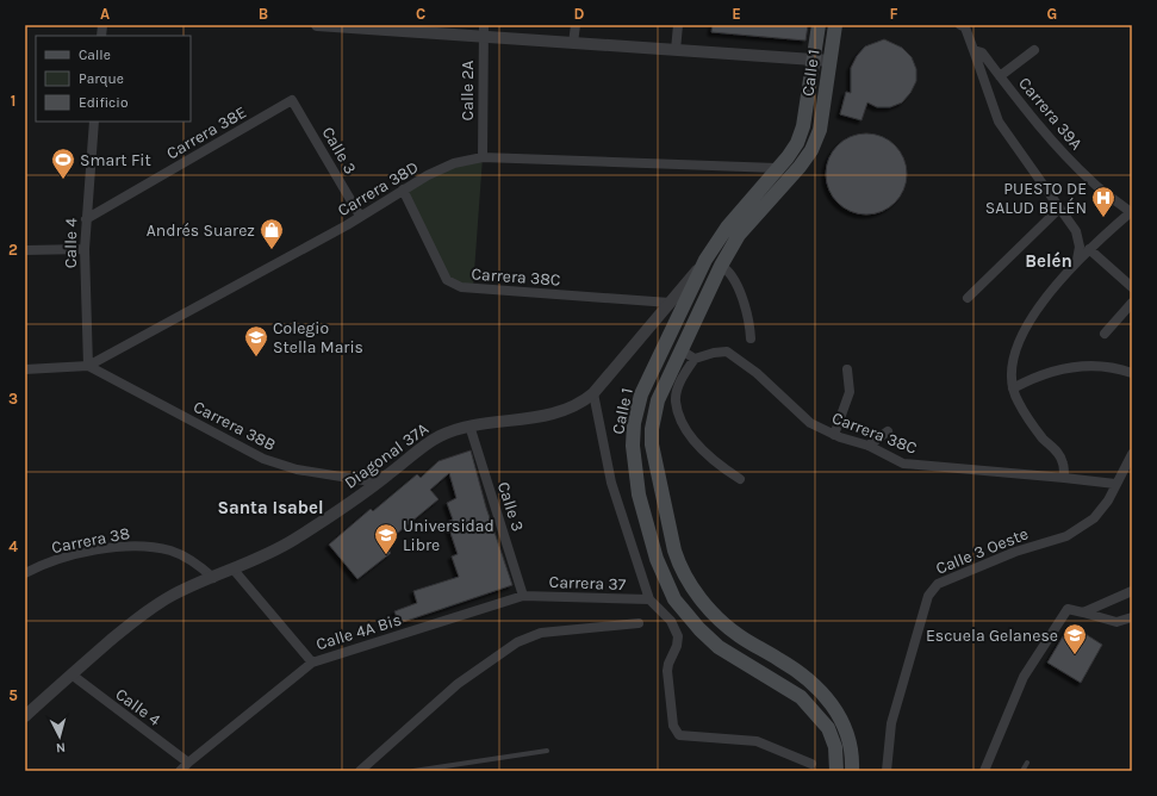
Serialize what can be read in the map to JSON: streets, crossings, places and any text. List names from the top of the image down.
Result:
{
  "streets": {
    "main road": ["Calle 1"],
    "street": [
      "Calle 2A",
      "Carrera 39A",
      "Carrera 38E",
      "Calle 3",
      "Carrera 38D",
      "Calle 4",
      "Carrera 38C",
      "Carrera 38B",
      "Diagonal 37A",
      "Carrera 38",
      "Calle 3 Oeste",
      "Carrera 37",
      "Calle 4A Bis"
    ]
  },
  "crossings": [
    ["Calle 1", "Carrera 38D"],
    ["Calle 1", "Diagonal 37A"],
    ["Calle 2A", "Carrera 38D"],
    ["Carrera 38E", "Calle 3"],
    ["Carrera 38E", "Calle 4"],
    ["Calle 3", "Carrera 38D"],
    ["Calle 3", "Diagonal 37A"],
    ["Calle 3", "Carrera 37"],
    ["Calle 3", "Calle 4A Bis"],
    ["Carrera 38D", "Calle 4"],
    ["Carrera 38D", "Carrera 38C"],
    ["Carrera 38D", "Carrera 38B"],
    ["Calle 4", "Carrera 38B"],
    ["Calle 4", "Diagonal 37A"],
    ["Calle 4", "Calle 4A Bis"],
    ["Carrera 38C", "Diagonal 37A"],
    ["Carrera 38C", "Calle 3 Oeste"],
    ["Carrera 38B", "Diagonal 37A"],
    ["Diagonal 37A", "Carrera 38"],
    ["Carrera 37", "Calle 4A Bis"]
  ],
  "districts": ["Belén", "Santa Isabel"],
  "places": {
    "sports": ["Smart Fit"],
    "hospital": ["PUESTO DE SALUD BELÉN"],
    "shop": ["Andrés Suarez"],
    "school or university": ["Colegio Stella Maris", "Universidad Libre", "Escuela Gelanese"]
  },
  "legend": ["Calle", "Parque", "Edificio"],
  "north": "bottom",
  "grid": {
    "columns": [
      "A",
      "B",
      "C",
      "D",
      "E",
      "F",
      "G"
    ],
    "rows": [
      "1",
      "2",
      "3",
      "4",
      "5"
    ]
  }
}
